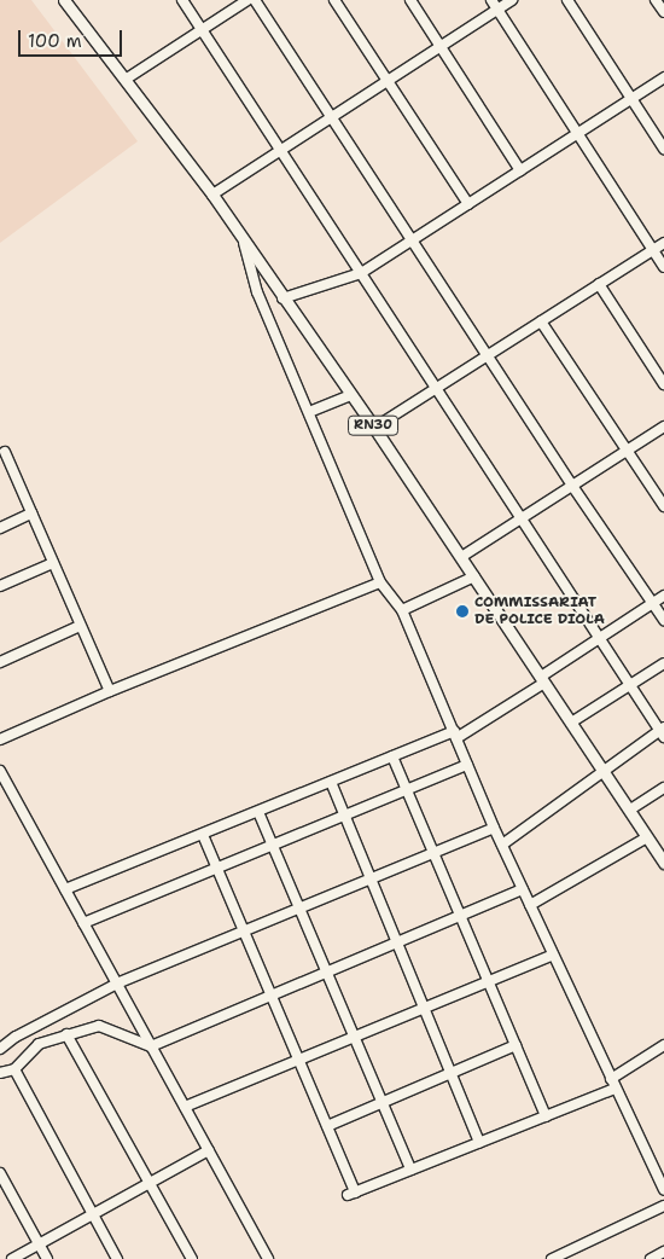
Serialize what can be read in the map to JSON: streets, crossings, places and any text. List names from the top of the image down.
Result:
{
  "streets": {
    "main road": ["RN30"]
  },
  "places": ["COMMISSARIAT DE POLICE DIOLA"],
  "scale_bar": "100 m"
}
